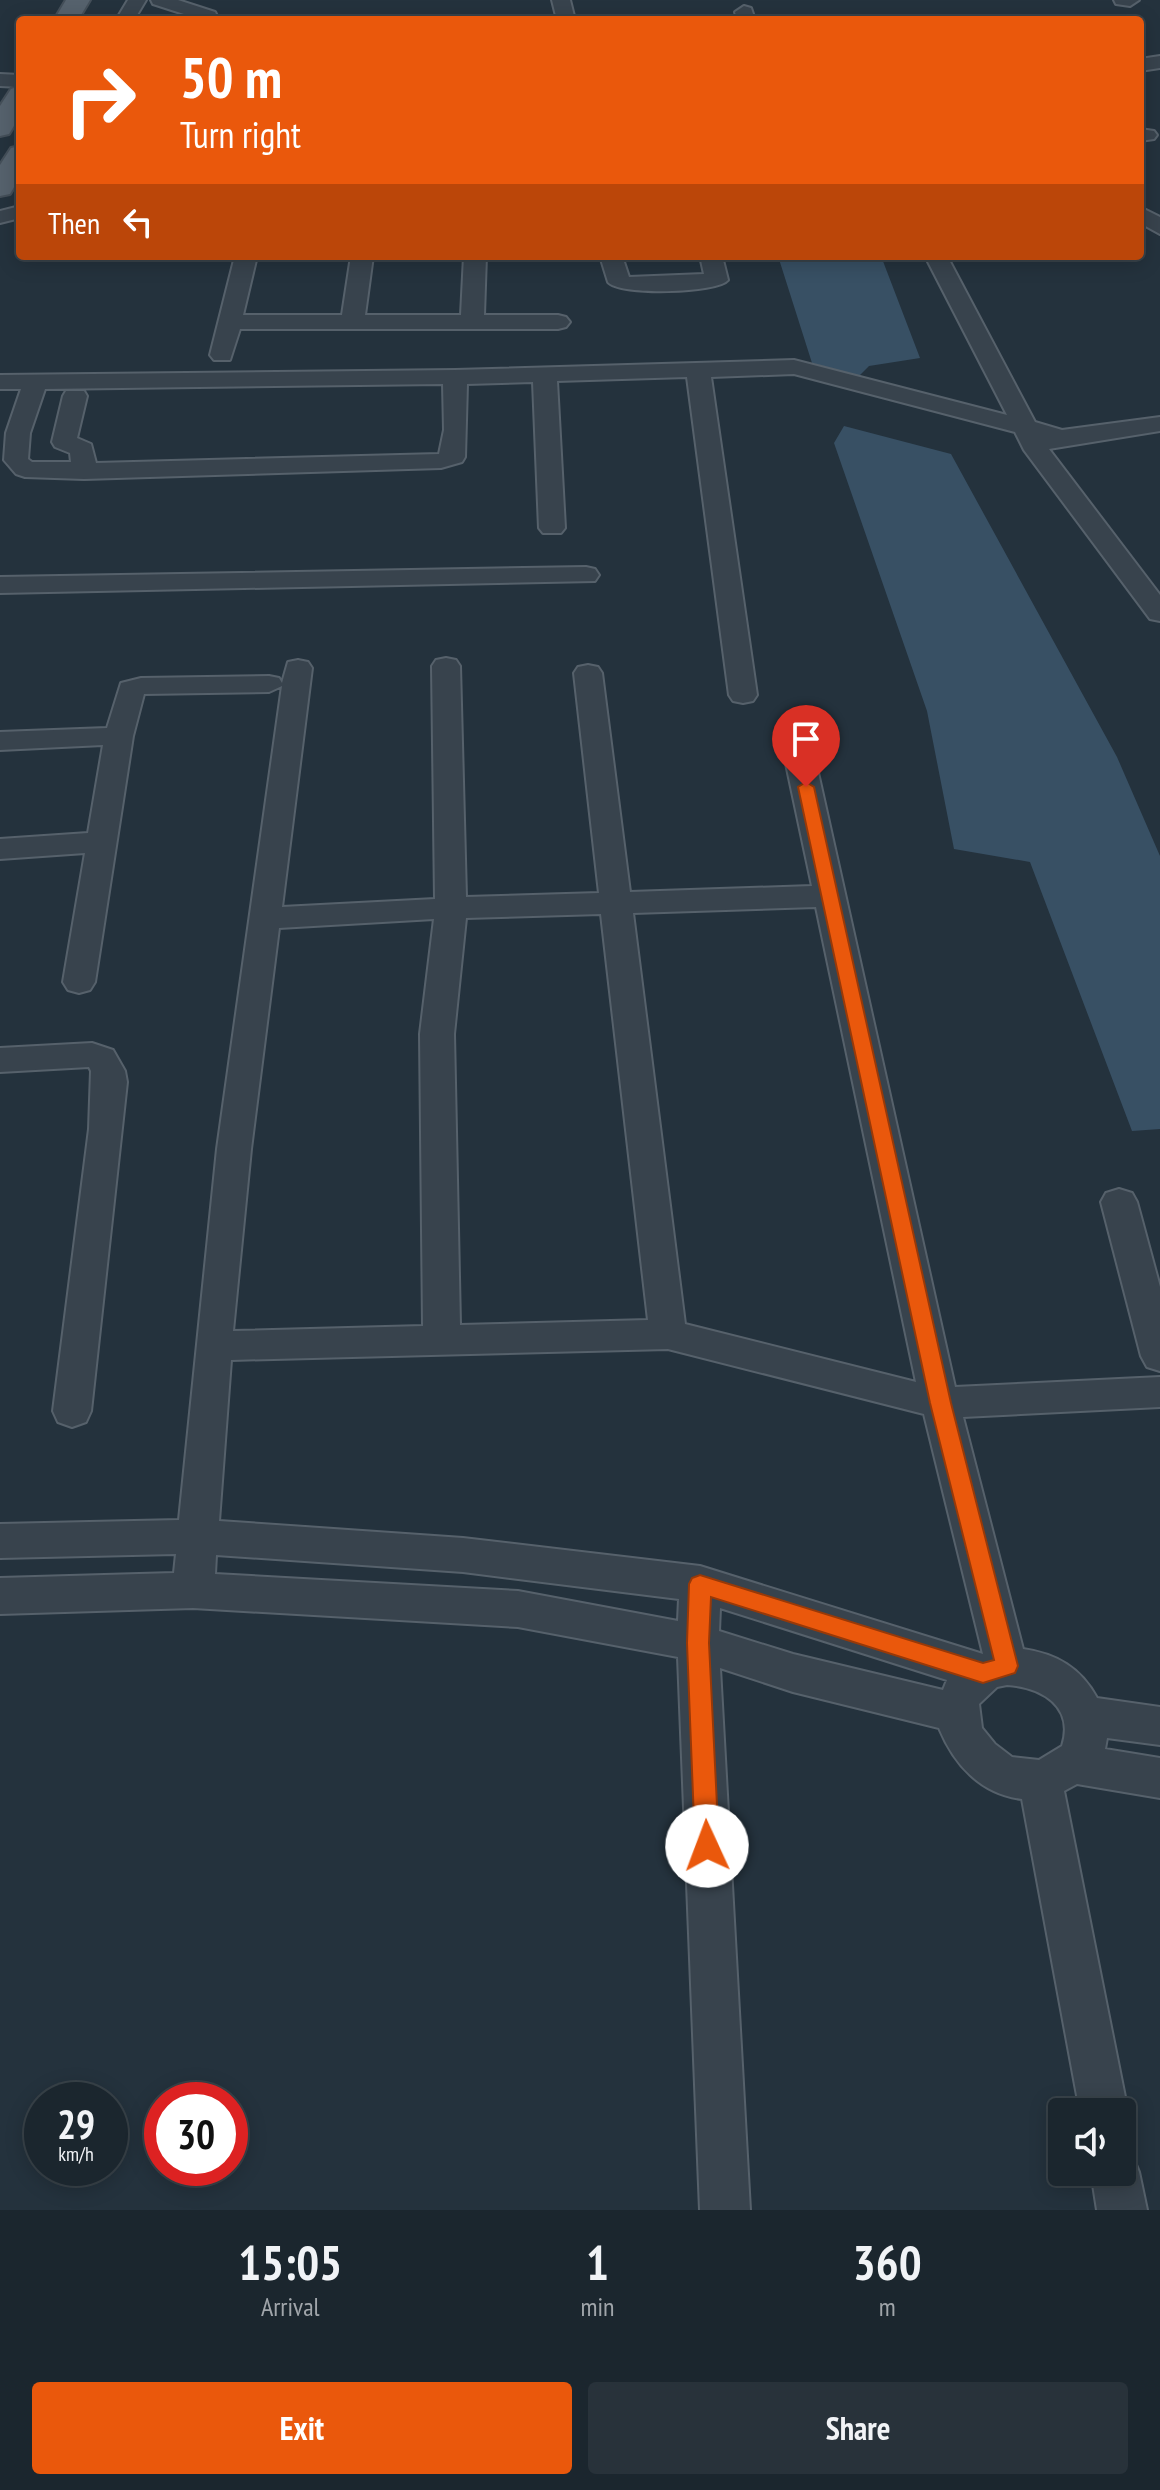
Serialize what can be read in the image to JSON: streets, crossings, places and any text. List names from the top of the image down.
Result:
{
  "page": {
    "turn": ["50 m", "Turn right"],
    "then": "Then",
    "speed": "29 km/h",
    "limit": "30",
    "eta": [
      "15:05",
      "Arrival",
      "1",
      "min",
      "360",
      "m"
    ],
    "buttons": ["Exit", "Share"]
  }
}
